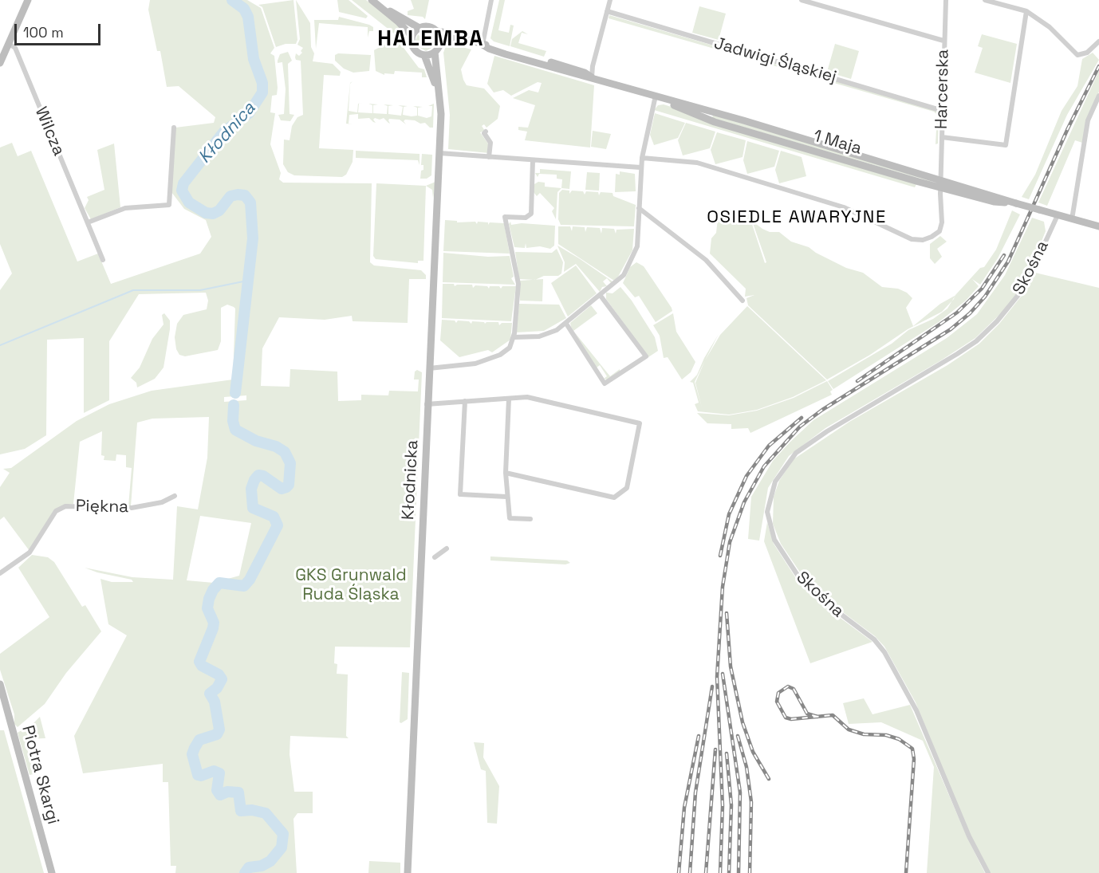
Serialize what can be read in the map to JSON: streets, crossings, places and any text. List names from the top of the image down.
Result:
{
  "streets": {
    "main road": ["1 Maja", "Kłodnicka", "Piotra Skargi"],
    "street": [
      "Jadwigi Śląskiej",
      "Harcerska",
      "Wilcza",
      "Skośna",
      "Piękna"
    ]
  },
  "crossings": [
    ["Jadwigi Śląskiej", "Harcerska"],
    ["Harcerska", "1 Maja"],
    ["1 Maja", "Skośna"],
    ["1 Maja", "Kłodnicka"]
  ],
  "districts": ["HALEMBA", "OSIEDLE AWARYJNE"],
  "water": ["Kłodnica"],
  "parks": ["GKS Grunwald Ruda Śląska"],
  "scale_bar": "100 m"
}
